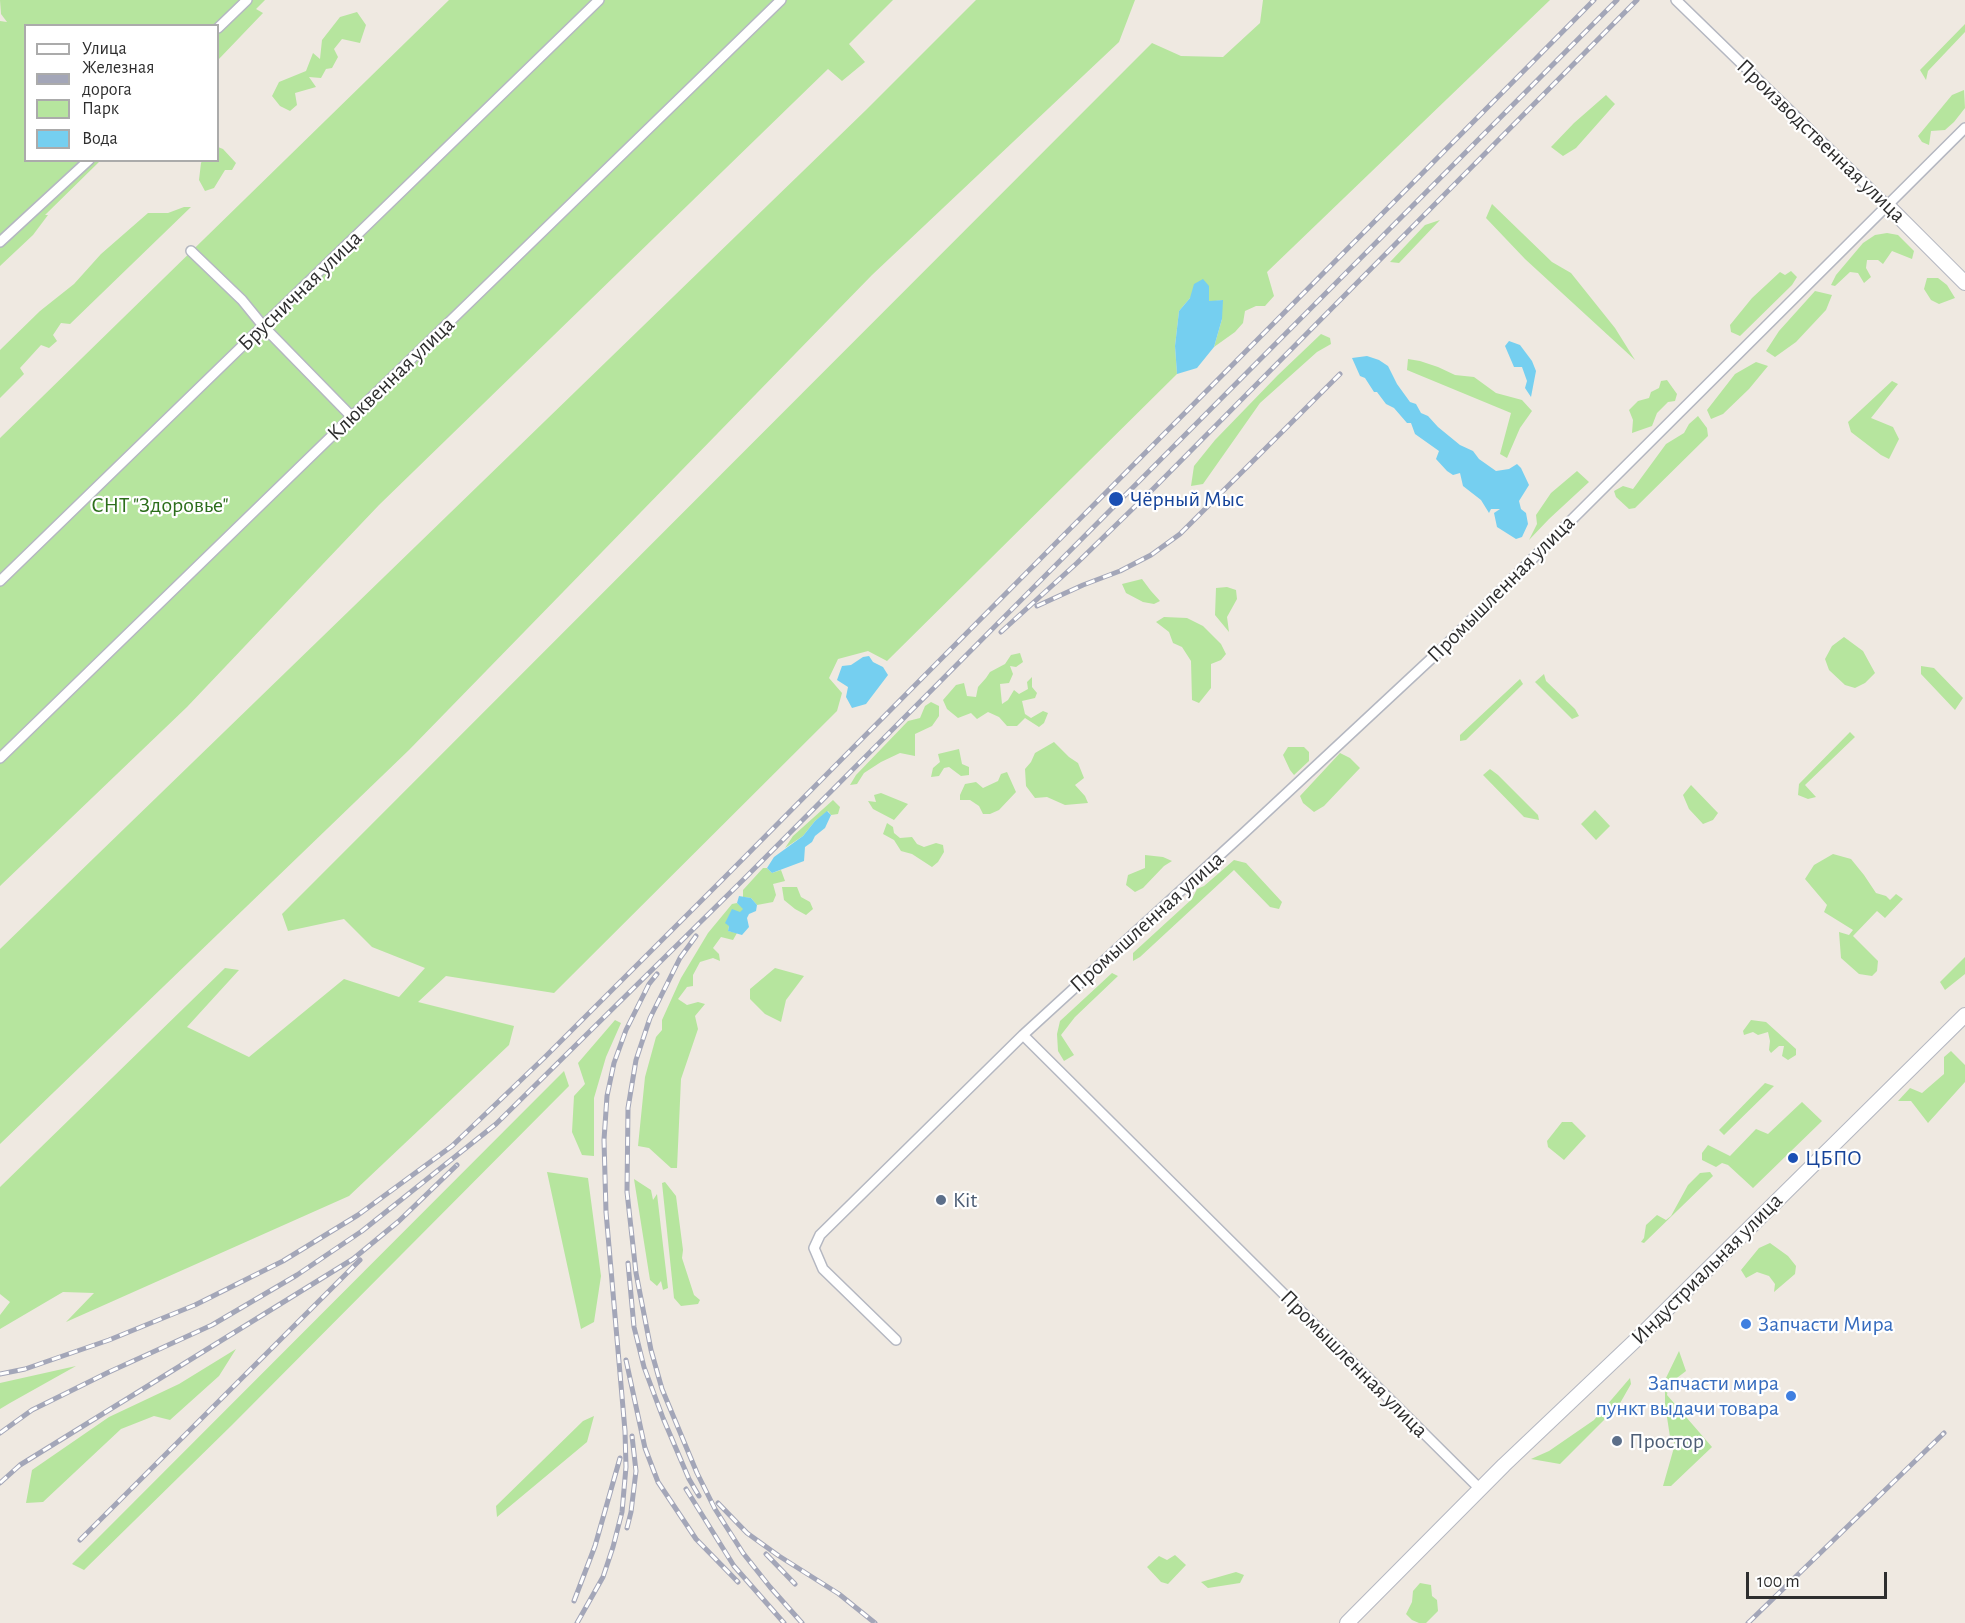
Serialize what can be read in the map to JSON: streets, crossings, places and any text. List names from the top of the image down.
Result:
{
  "streets": {
    "main road": ["Производственная улица", "Индустриальная улица"],
    "street": ["Брусничная улица", "Клюквенная улица", "Промышленная улица"]
  },
  "crossings": [
    ["Производственная улица", "Промышленная улица"],
    ["Промышленная улица", "Индустриальная улица"]
  ],
  "parks": ["СНТ \"Здоровье\""],
  "places": [
    "Чёрный Мыс",
    "ЦБПО",
    "Kit",
    "Запчасти Мира",
    "Запчасти мира пункт выдачи товара",
    "Простор"
  ],
  "legend": [
    "Улица",
    "Железная дорога",
    "Парк",
    "Вода"
  ],
  "scale_bar": "100 m"
}
